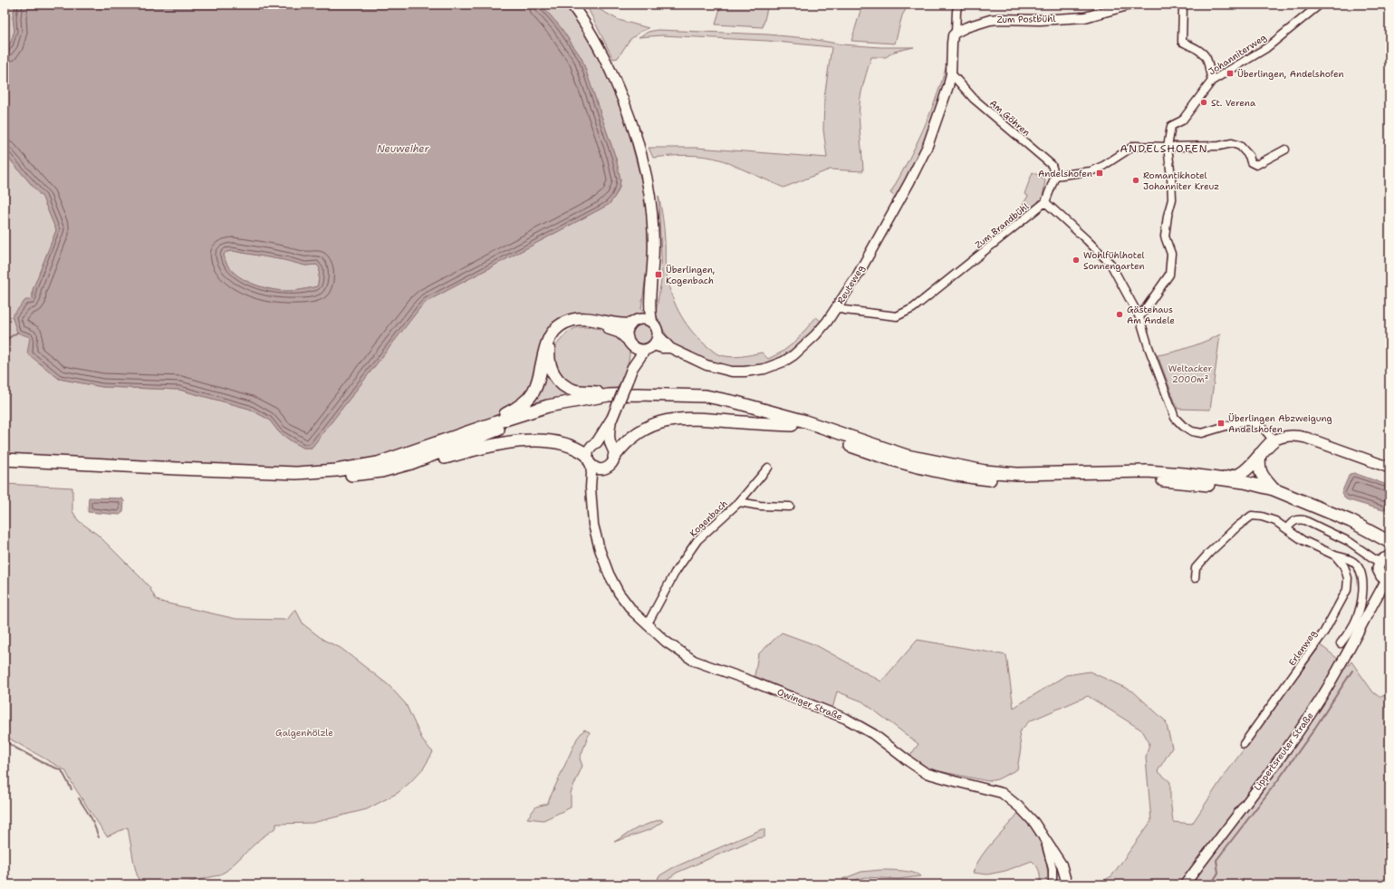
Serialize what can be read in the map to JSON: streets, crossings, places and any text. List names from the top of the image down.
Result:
{
  "streets": {
    "street": [
      "Zum Postbühl",
      "Johanniterweg",
      "Am Göhren",
      "Zum Brandbühl",
      "Reuteweg",
      "Kogenbach",
      "Erlenweg",
      "Owinger Straße",
      "Lippertsreuter Straße"
    ]
  },
  "crossings": [
    ["Am Göhren", "Reuteweg"],
    ["Zum Brandbühl", "Reuteweg"],
    ["Kogenbach", "Owinger Straße"]
  ],
  "districts": ["ANDELSHOFEN"],
  "water": ["Neuweiher"],
  "parks": ["Weltacker 2000m²", "Galgenhölzle"],
  "places": {
    "transit": [
      "Überlingen, Andelshofen",
      "Andelshofen",
      "Überlingen, Kogenbach",
      "Überlingen Abzweigung Andelshofen"
    ],
    "other": [
      "St. Verena",
      "Romantikhotel Johanniter Kreuz",
      "Wohlfühlhotel Sonnengarten",
      "Gästehaus Am Andele"
    ]
  }
}
